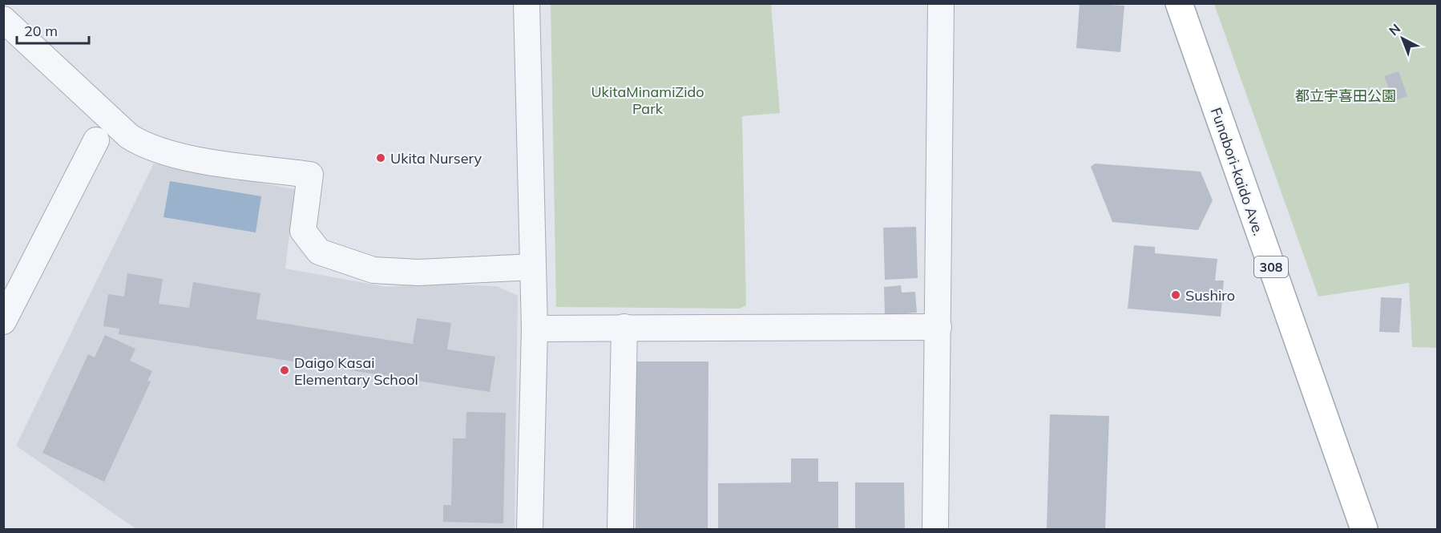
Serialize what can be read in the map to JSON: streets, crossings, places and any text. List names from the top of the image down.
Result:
{
  "streets": {
    "main road": ["Funabori-kaido Ave.", "308"]
  },
  "parks": ["UkitaMinamiZido Park", "都立宇喜田公園"],
  "places": ["Ukita Nursery", "Sushiro", "Daigo Kasai Elementary School"],
  "scale_bar": "20 m",
  "north": "top left"
}
